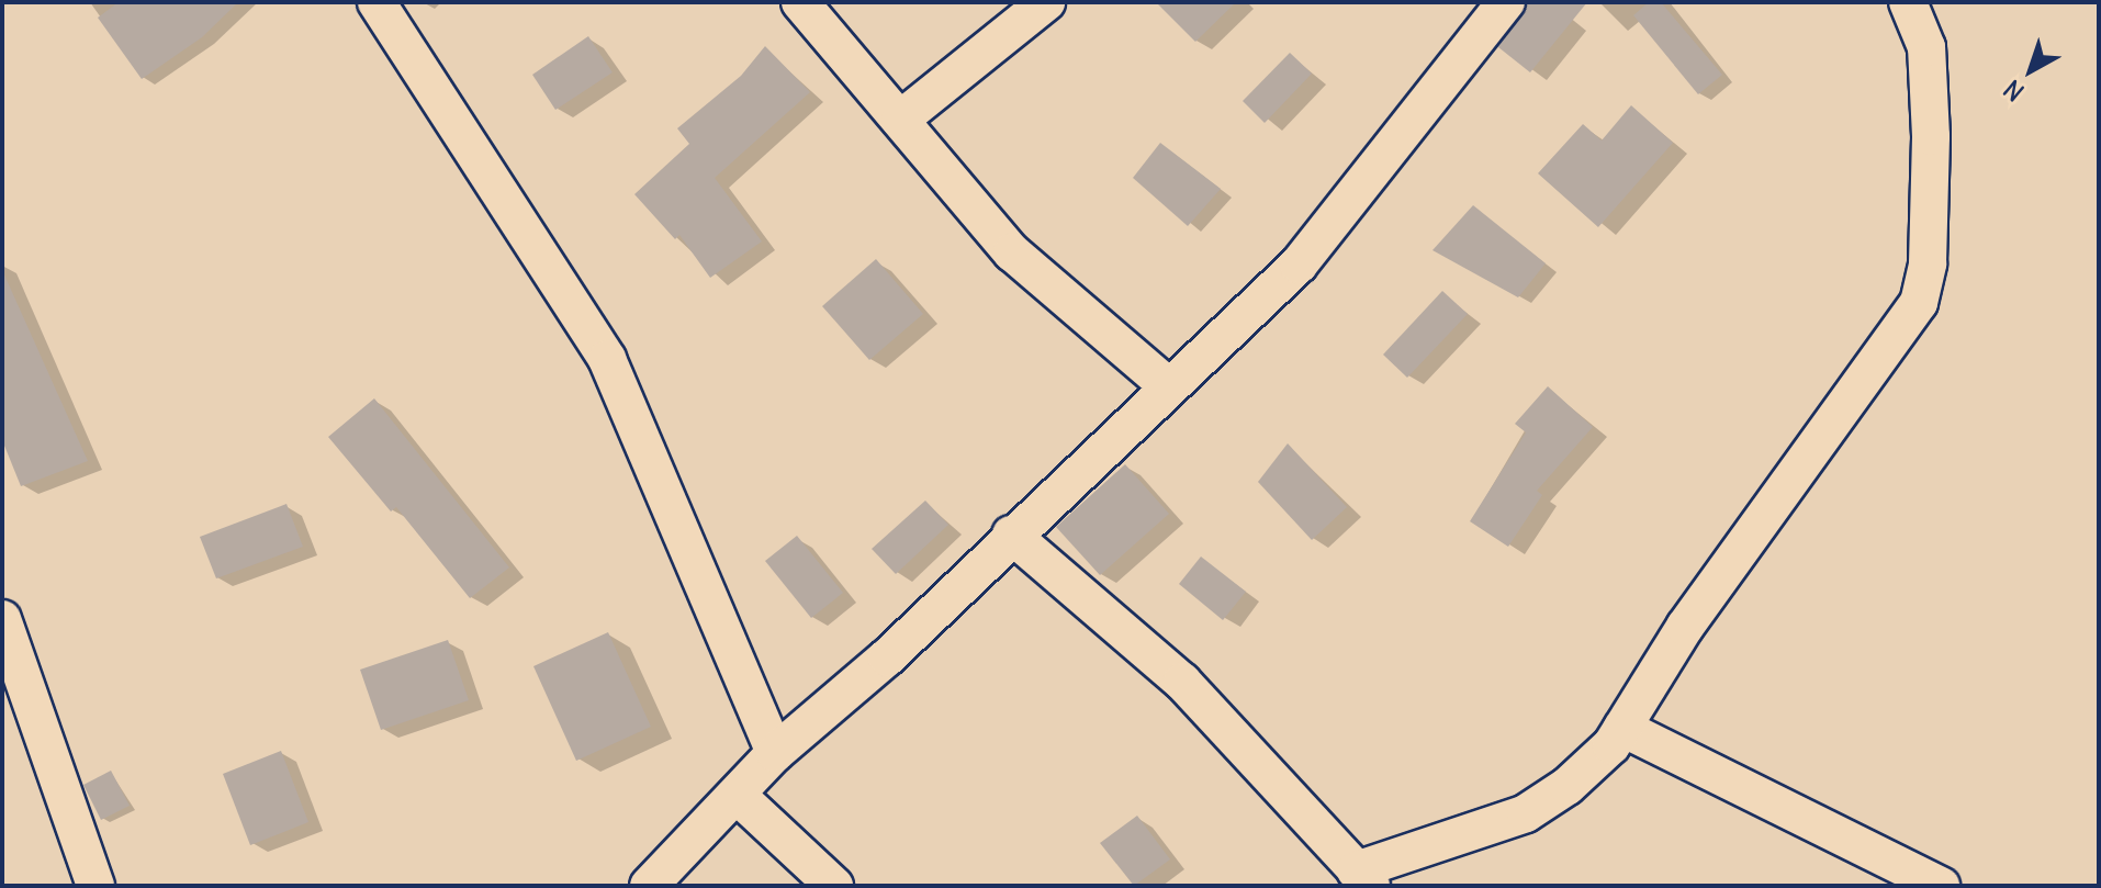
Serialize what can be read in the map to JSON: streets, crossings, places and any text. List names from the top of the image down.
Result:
{
  "north": "bottom left"
}
